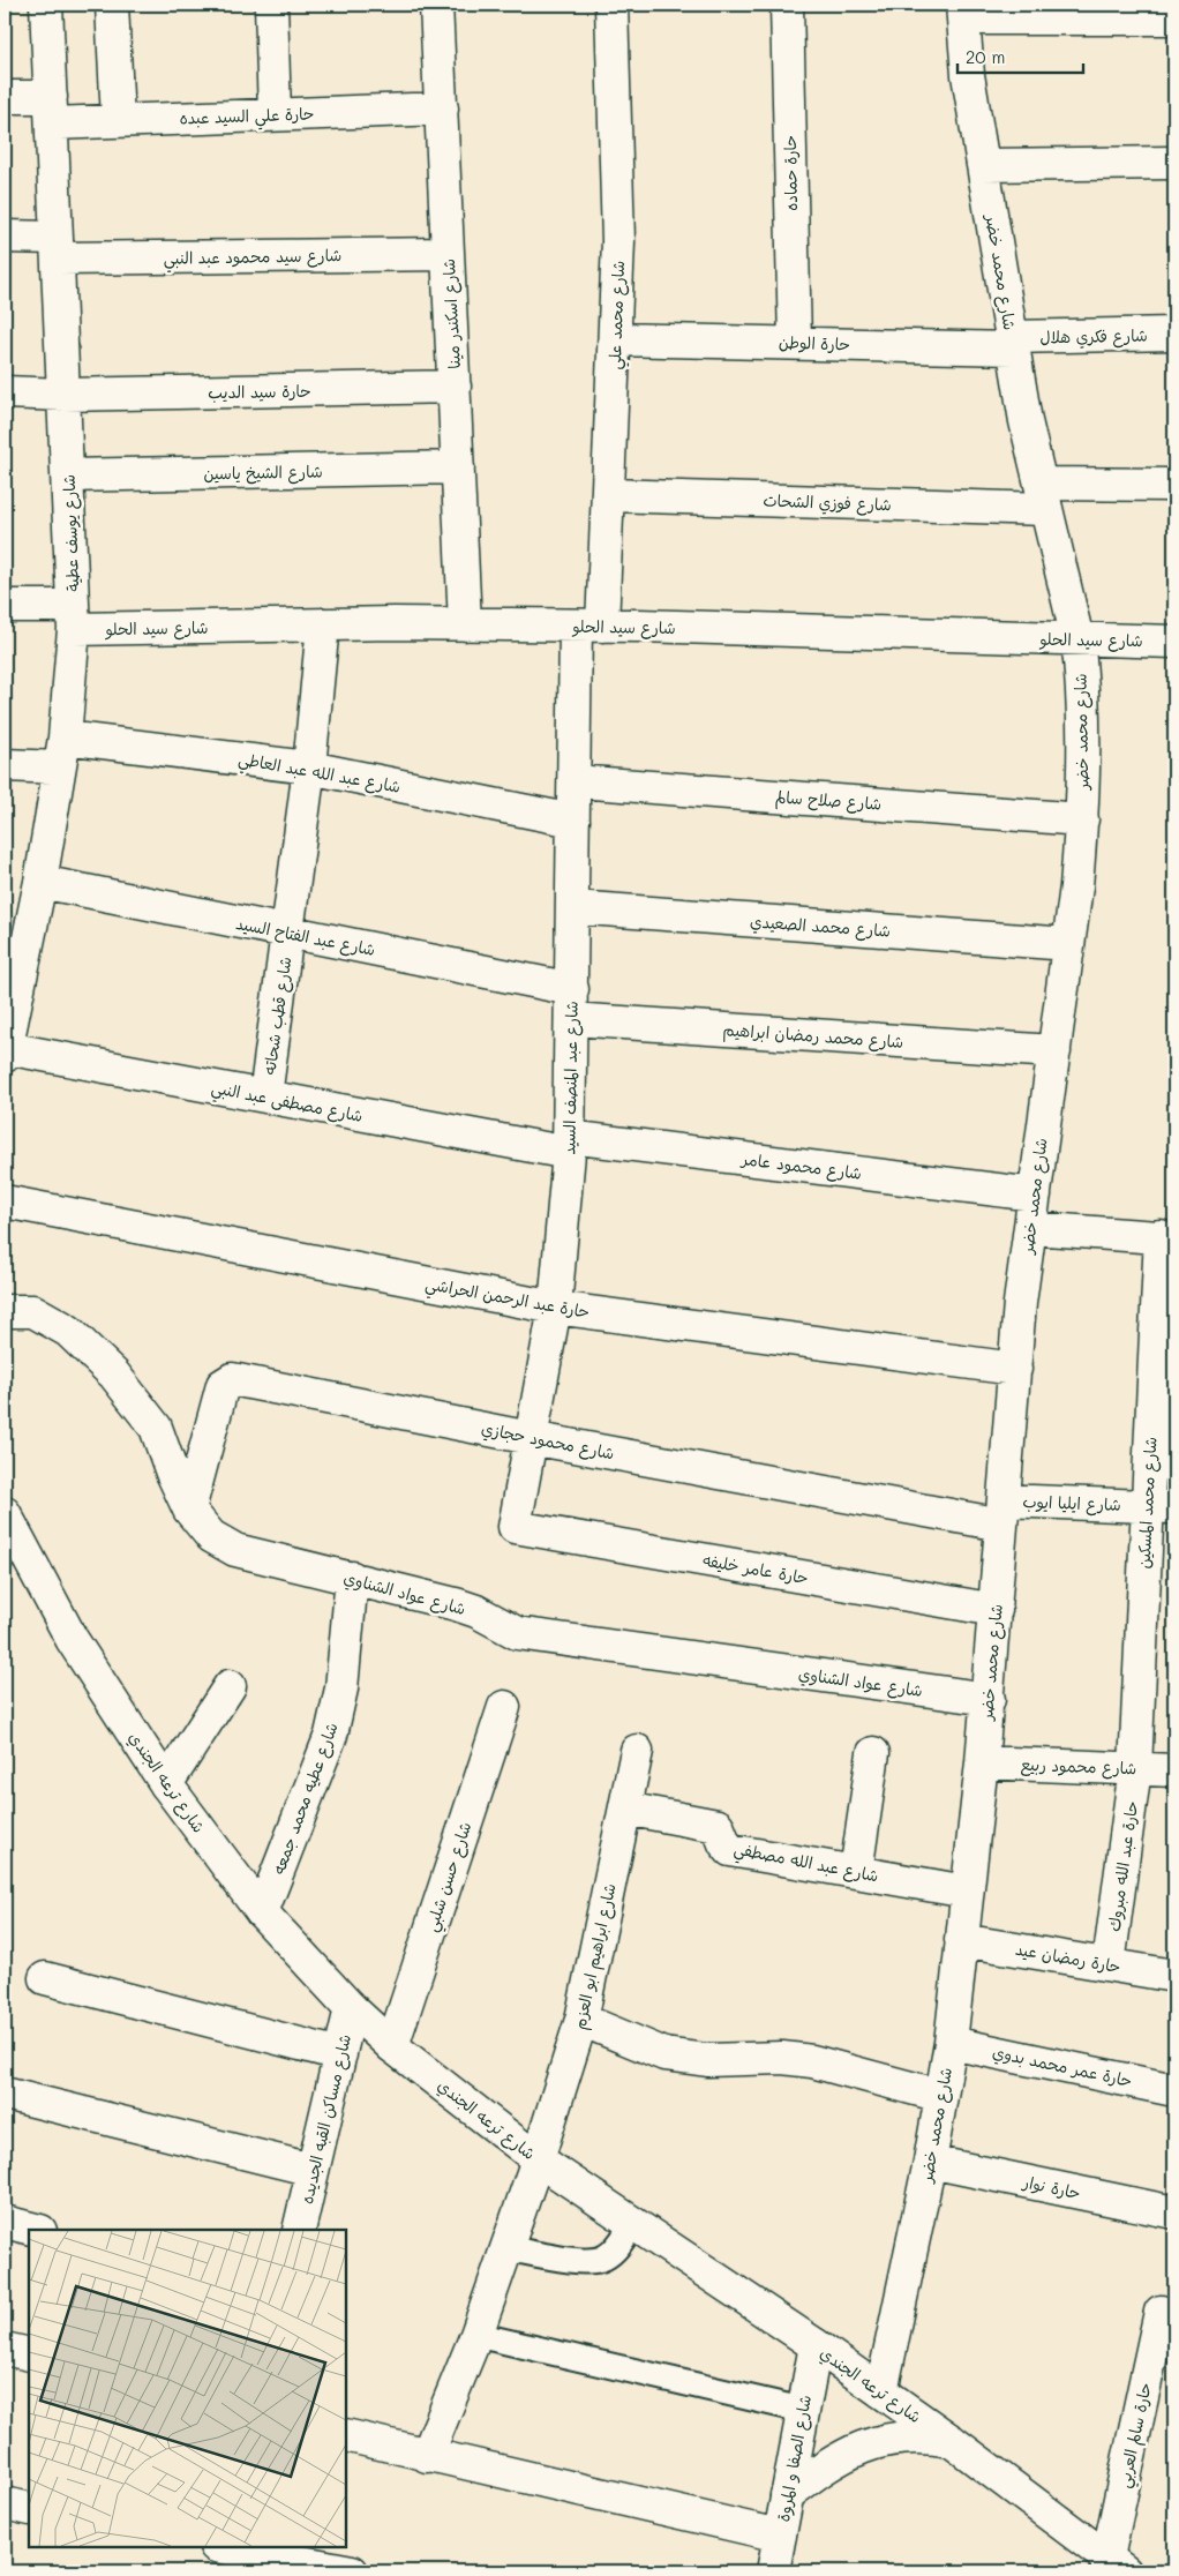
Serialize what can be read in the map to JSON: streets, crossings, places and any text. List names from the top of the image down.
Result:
{
  "streets": {
    "street": [
      "حارة علي السيد عبده",
      "حارة حماده",
      "شارع سيد محمود عبد النبي",
      "شارع محمد خضر",
      "شارع اسكندر مينا",
      "شارع محمد علي",
      "شارع فكري هلال",
      "حارة الوطن",
      "حارة سيد الديب",
      "شارع الشيخ ياسين",
      "شارع فوزي الشحات",
      "شارع يوسف عطية",
      "شارع سيد الحلو",
      "شارع عبد الله عبد العاطي",
      "شارع صلاح سالم",
      "شارع محمد الصعيدي",
      "شارع عبد الفتاح السيد",
      "شارع قطب شحاته",
      "شارع محمد رمضان ابراهيم",
      "شارع عبد المنصف السيد",
      "شارع مصطفى عبد النبي",
      "شارع محمود عامر",
      "حارة عبد الرحمن الحراشي",
      "شارع محمود حجازي",
      "شارع ايليا ايوب",
      "شارع محمد المسكين",
      "حارة عامر خليفه",
      "شارع عواد الشناوي",
      "شارع محمود ربيع",
      "شارع ترعه الجندي",
      "شارع عطيه محمد جمعه",
      "شارع عبد الله مصطفي",
      "حارة عبد الله مبروك",
      "شارع حسن شلبي",
      "شارع ابراهيم ابو العزم",
      "حارة رمضان عيد",
      "حارة عمر محمد بدوي",
      "شارع مساكن القبه الجديده",
      "حارة نوار",
      "حارة سالم العربي",
      "شارع الصفا و المروة"
    ]
  },
  "crossings": [
    ["حارة علي السيد عبده", "شارع اسكندر مينا"],
    ["حارة علي السيد عبده", "شارع يوسف عطية"],
    ["حارة حماده", "حارة الوطن"],
    ["شارع سيد محمود عبد النبي", "شارع اسكندر مينا"],
    ["شارع سيد محمود عبد النبي", "شارع يوسف عطية"],
    ["شارع محمد خضر", "شارع فكري هلال"],
    ["شارع محمد خضر", "حارة الوطن"],
    ["شارع محمد خضر", "شارع فوزي الشحات"],
    ["شارع محمد خضر", "شارع سيد الحلو"],
    ["شارع محمد خضر", "شارع صلاح سالم"],
    ["شارع محمد خضر", "شارع محمد الصعيدي"],
    ["شارع محمد خضر", "شارع محمد رمضان ابراهيم"],
    ["شارع محمد خضر", "شارع محمود عامر"],
    ["شارع محمد خضر", "حارة عبد الرحمن الحراشي"],
    ["شارع محمد خضر", "شارع محمود حجازي"],
    ["شارع محمد خضر", "شارع ايليا ايوب"],
    ["شارع محمد خضر", "حارة عامر خليفه"],
    ["شارع محمد خضر", "شارع عواد الشناوي"],
    ["شارع محمد خضر", "شارع محمود ربيع"],
    ["شارع محمد خضر", "شارع ترعه الجندي"],
    ["شارع محمد خضر", "شارع عبد الله مصطفي"],
    ["شارع محمد خضر", "حارة رمضان عيد"],
    ["شارع محمد خضر", "حارة عمر محمد بدوي"],
    ["شارع محمد خضر", "حارة نوار"],
    ["شارع اسكندر مينا", "حارة سيد الديب"],
    ["شارع اسكندر مينا", "شارع الشيخ ياسين"],
    ["شارع اسكندر مينا", "شارع سيد الحلو"],
    ["شارع محمد علي", "حارة الوطن"],
    ["شارع محمد علي", "شارع فوزي الشحات"],
    ["شارع محمد علي", "شارع سيد الحلو"],
    ["شارع محمد علي", "شارع عبد المنصف السيد"],
    ["شارع فكري هلال", "حارة الوطن"],
    ["حارة سيد الديب", "شارع يوسف عطية"],
    ["شارع الشيخ ياسين", "شارع يوسف عطية"],
    ["شارع يوسف عطية", "شارع سيد الحلو"],
    ["شارع يوسف عطية", "شارع عبد الله عبد العاطي"],
    ["شارع يوسف عطية", "شارع عبد الفتاح السيد"],
    ["شارع يوسف عطية", "شارع مصطفى عبد النبي"],
    ["شارع سيد الحلو", "شارع قطب شحاته"],
    ["شارع سيد الحلو", "شارع عبد المنصف السيد"],
    ["شارع عبد الله عبد العاطي", "شارع قطب شحاته"],
    ["شارع عبد الله عبد العاطي", "شارع عبد المنصف السيد"],
    ["شارع صلاح سالم", "شارع عبد المنصف السيد"],
    ["شارع محمد الصعيدي", "شارع عبد المنصف السيد"],
    ["شارع عبد الفتاح السيد", "شارع قطب شحاته"],
    ["شارع عبد الفتاح السيد", "شارع محمد رمضان ابراهيم"],
    ["شارع عبد الفتاح السيد", "شارع عبد المنصف السيد"],
    ["شارع قطب شحاته", "شارع مصطفى عبد النبي"],
    ["شارع محمد رمضان ابراهيم", "شارع عبد المنصف السيد"],
    ["شارع عبد المنصف السيد", "شارع مصطفى عبد النبي"],
    ["شارع عبد المنصف السيد", "شارع محمود عامر"],
    ["شارع عبد المنصف السيد", "حارة عبد الرحمن الحراشي"],
    ["شارع عبد المنصف السيد", "شارع محمود حجازي"],
    ["شارع عبد المنصف السيد", "حارة عامر خليفه"],
    ["شارع مصطفى عبد النبي", "شارع محمود عامر"],
    ["شارع محمود حجازي", "شارع ايليا ايوب"],
    ["شارع محمود حجازي", "شارع عواد الشناوي"],
    ["شارع ايليا ايوب", "شارع محمد المسكين"],
    ["شارع محمد المسكين", "شارع محمود ربيع"],
    ["شارع محمد المسكين", "حارة عبد الله مبروك"],
    ["شارع عواد الشناوي", "شارع عطيه محمد جمعه"],
    ["شارع محمود ربيع", "حارة عبد الله مبروك"],
    ["شارع ترعه الجندي", "شارع عطيه محمد جمعه"],
    ["شارع ترعه الجندي", "شارع حسن شلبي"],
    ["شارع ترعه الجندي", "شارع ابراهيم ابو العزم"],
    ["شارع ترعه الجندي", "شارع مساكن القبه الجديده"],
    ["شارع ترعه الجندي", "حارة سالم العربي"],
    ["شارع ترعه الجندي", "شارع الصفا و المروة"],
    ["شارع عبد الله مصطفي", "شارع ابراهيم ابو العزم"],
    ["حارة عبد الله مبروك", "حارة رمضان عيد"]
  ],
  "scale_bar": "20 m"
}
